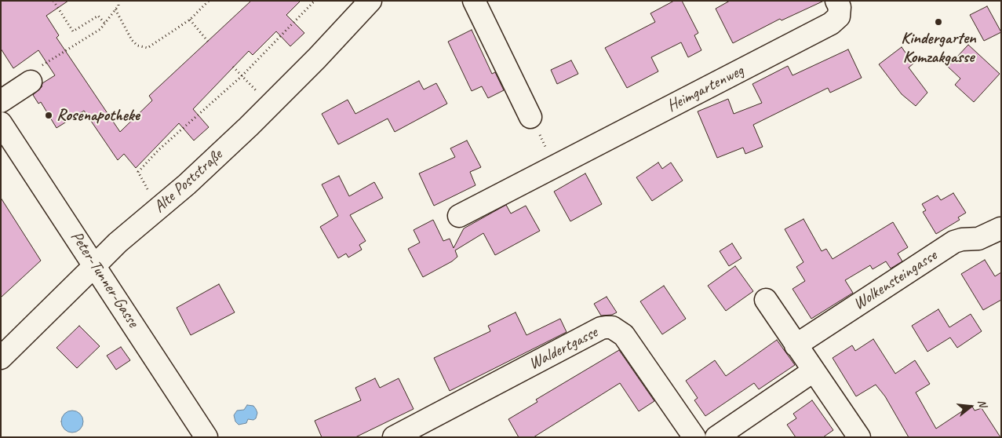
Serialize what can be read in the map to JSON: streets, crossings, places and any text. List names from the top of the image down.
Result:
{
  "streets": {
    "street": [
      "Heimgartenweg",
      "Alte Poststraße",
      "Peter-Tunner-Gasse",
      "Wolkensteingasse",
      "Waldertgasse"
    ]
  },
  "crossings": [
    ["Alte Poststraße", "Peter-Tunner-Gasse"]
  ],
  "places": ["Kindergarten Komzakgasse", "Rosenapotheke"],
  "north": "right"
}
